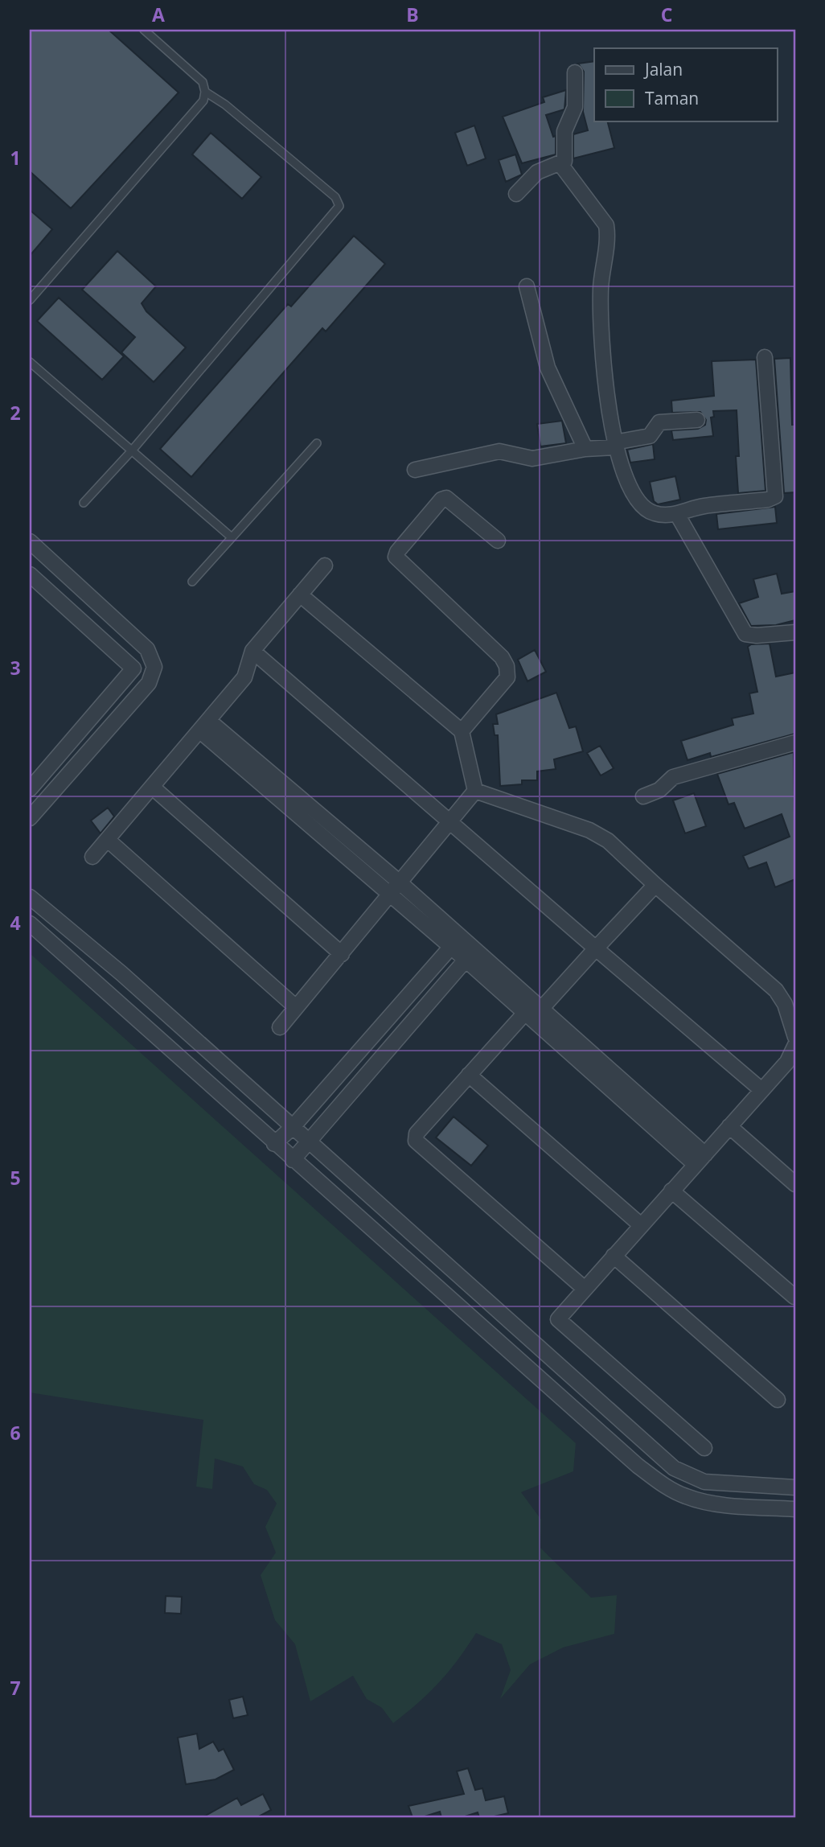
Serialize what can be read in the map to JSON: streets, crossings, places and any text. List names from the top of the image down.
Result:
{
  "legend": ["Jalan", "Taman"],
  "grid": {
    "columns": ["A", "B", "C"],
    "rows": [
      "1",
      "2",
      "3",
      "4",
      "5",
      "6",
      "7"
    ]
  }
}
